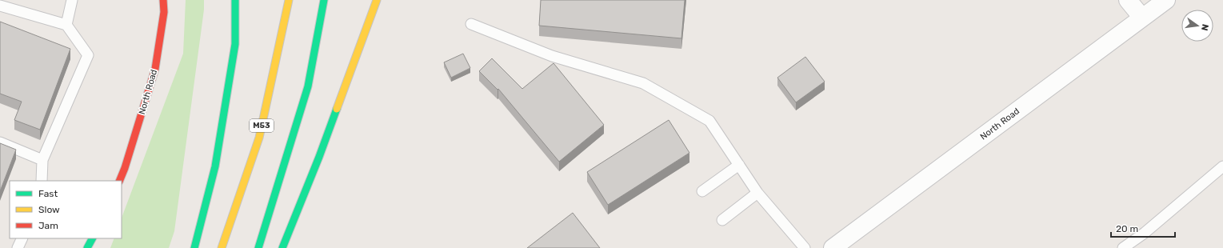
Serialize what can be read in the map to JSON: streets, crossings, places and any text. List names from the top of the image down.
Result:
{
  "streets": {
    "main road": ["North Road", "M53"]
  },
  "legend": ["Fast", "Slow", "Jam"],
  "scale_bar": "20 m",
  "north": "right"
}
